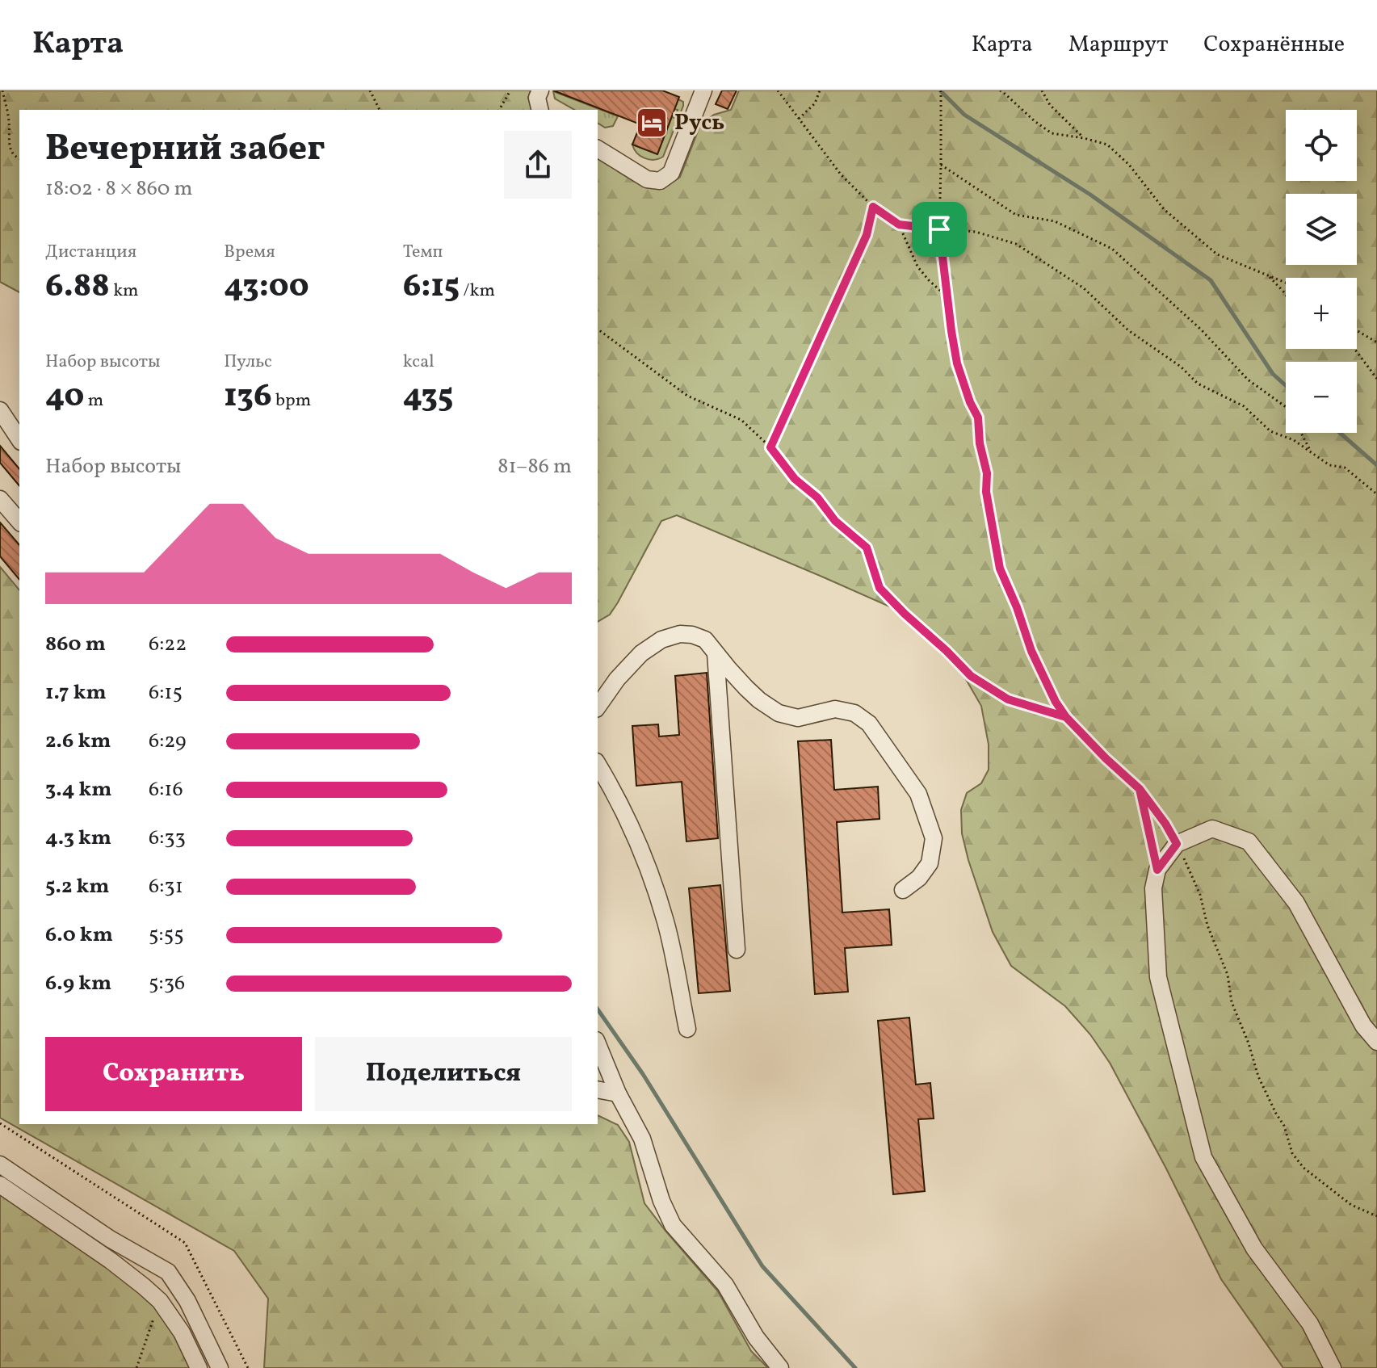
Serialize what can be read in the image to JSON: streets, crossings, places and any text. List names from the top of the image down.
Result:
{
  "places": {
    "hotel": ["Русь"]
  },
  "page": {
    "header": "Карта",
    "nav": ["Карта", "Маршрут", "Сохранённые"],
    "map_buttons": ["+", "−"],
    "heading": ["Вечерний забег", "18:02 · 8 × 860 m"],
    "stats": [
      ["Дистанция", "6.88 km"],
      ["Время", "43:00"],
      ["Темп", "6:15 /km"],
      ["Набор высоты", "40 m"],
      ["Пульс", "136 bpm"],
      ["kcal", "435"]
    ],
    "chart": ["Набор высоты", "81–86 m"],
    "list": [
      {
        "name": "860 m",
        "note": "6:22"
      },
      {
        "name": "1.7 km",
        "note": "6:15"
      },
      {
        "name": "2.6 km",
        "note": "6:29"
      },
      {
        "name": "3.4 km",
        "note": "6:16"
      },
      {
        "name": "4.3 km",
        "note": "6:33"
      },
      {
        "name": "5.2 km",
        "note": "6:31"
      },
      {
        "name": "6.0 km",
        "note": "5:55"
      },
      {
        "name": "6.9 km",
        "note": "5:36"
      }
    ],
    "buttons": ["Сохранить", "Поделиться"]
  }
}
